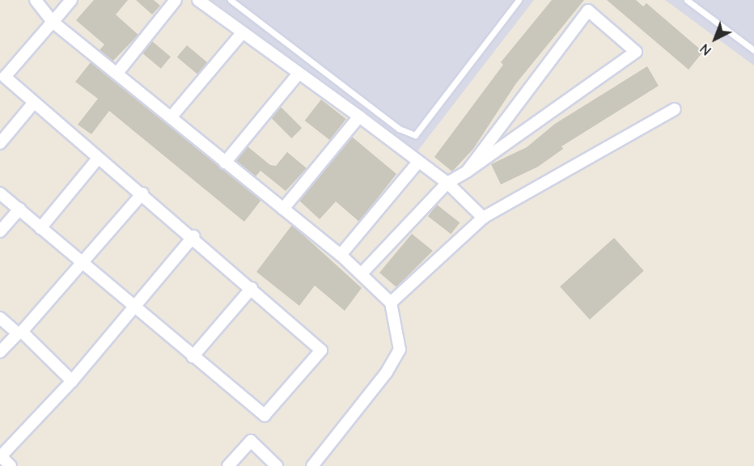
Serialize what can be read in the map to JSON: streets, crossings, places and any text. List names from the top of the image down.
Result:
{
  "north": "bottom left"
}
